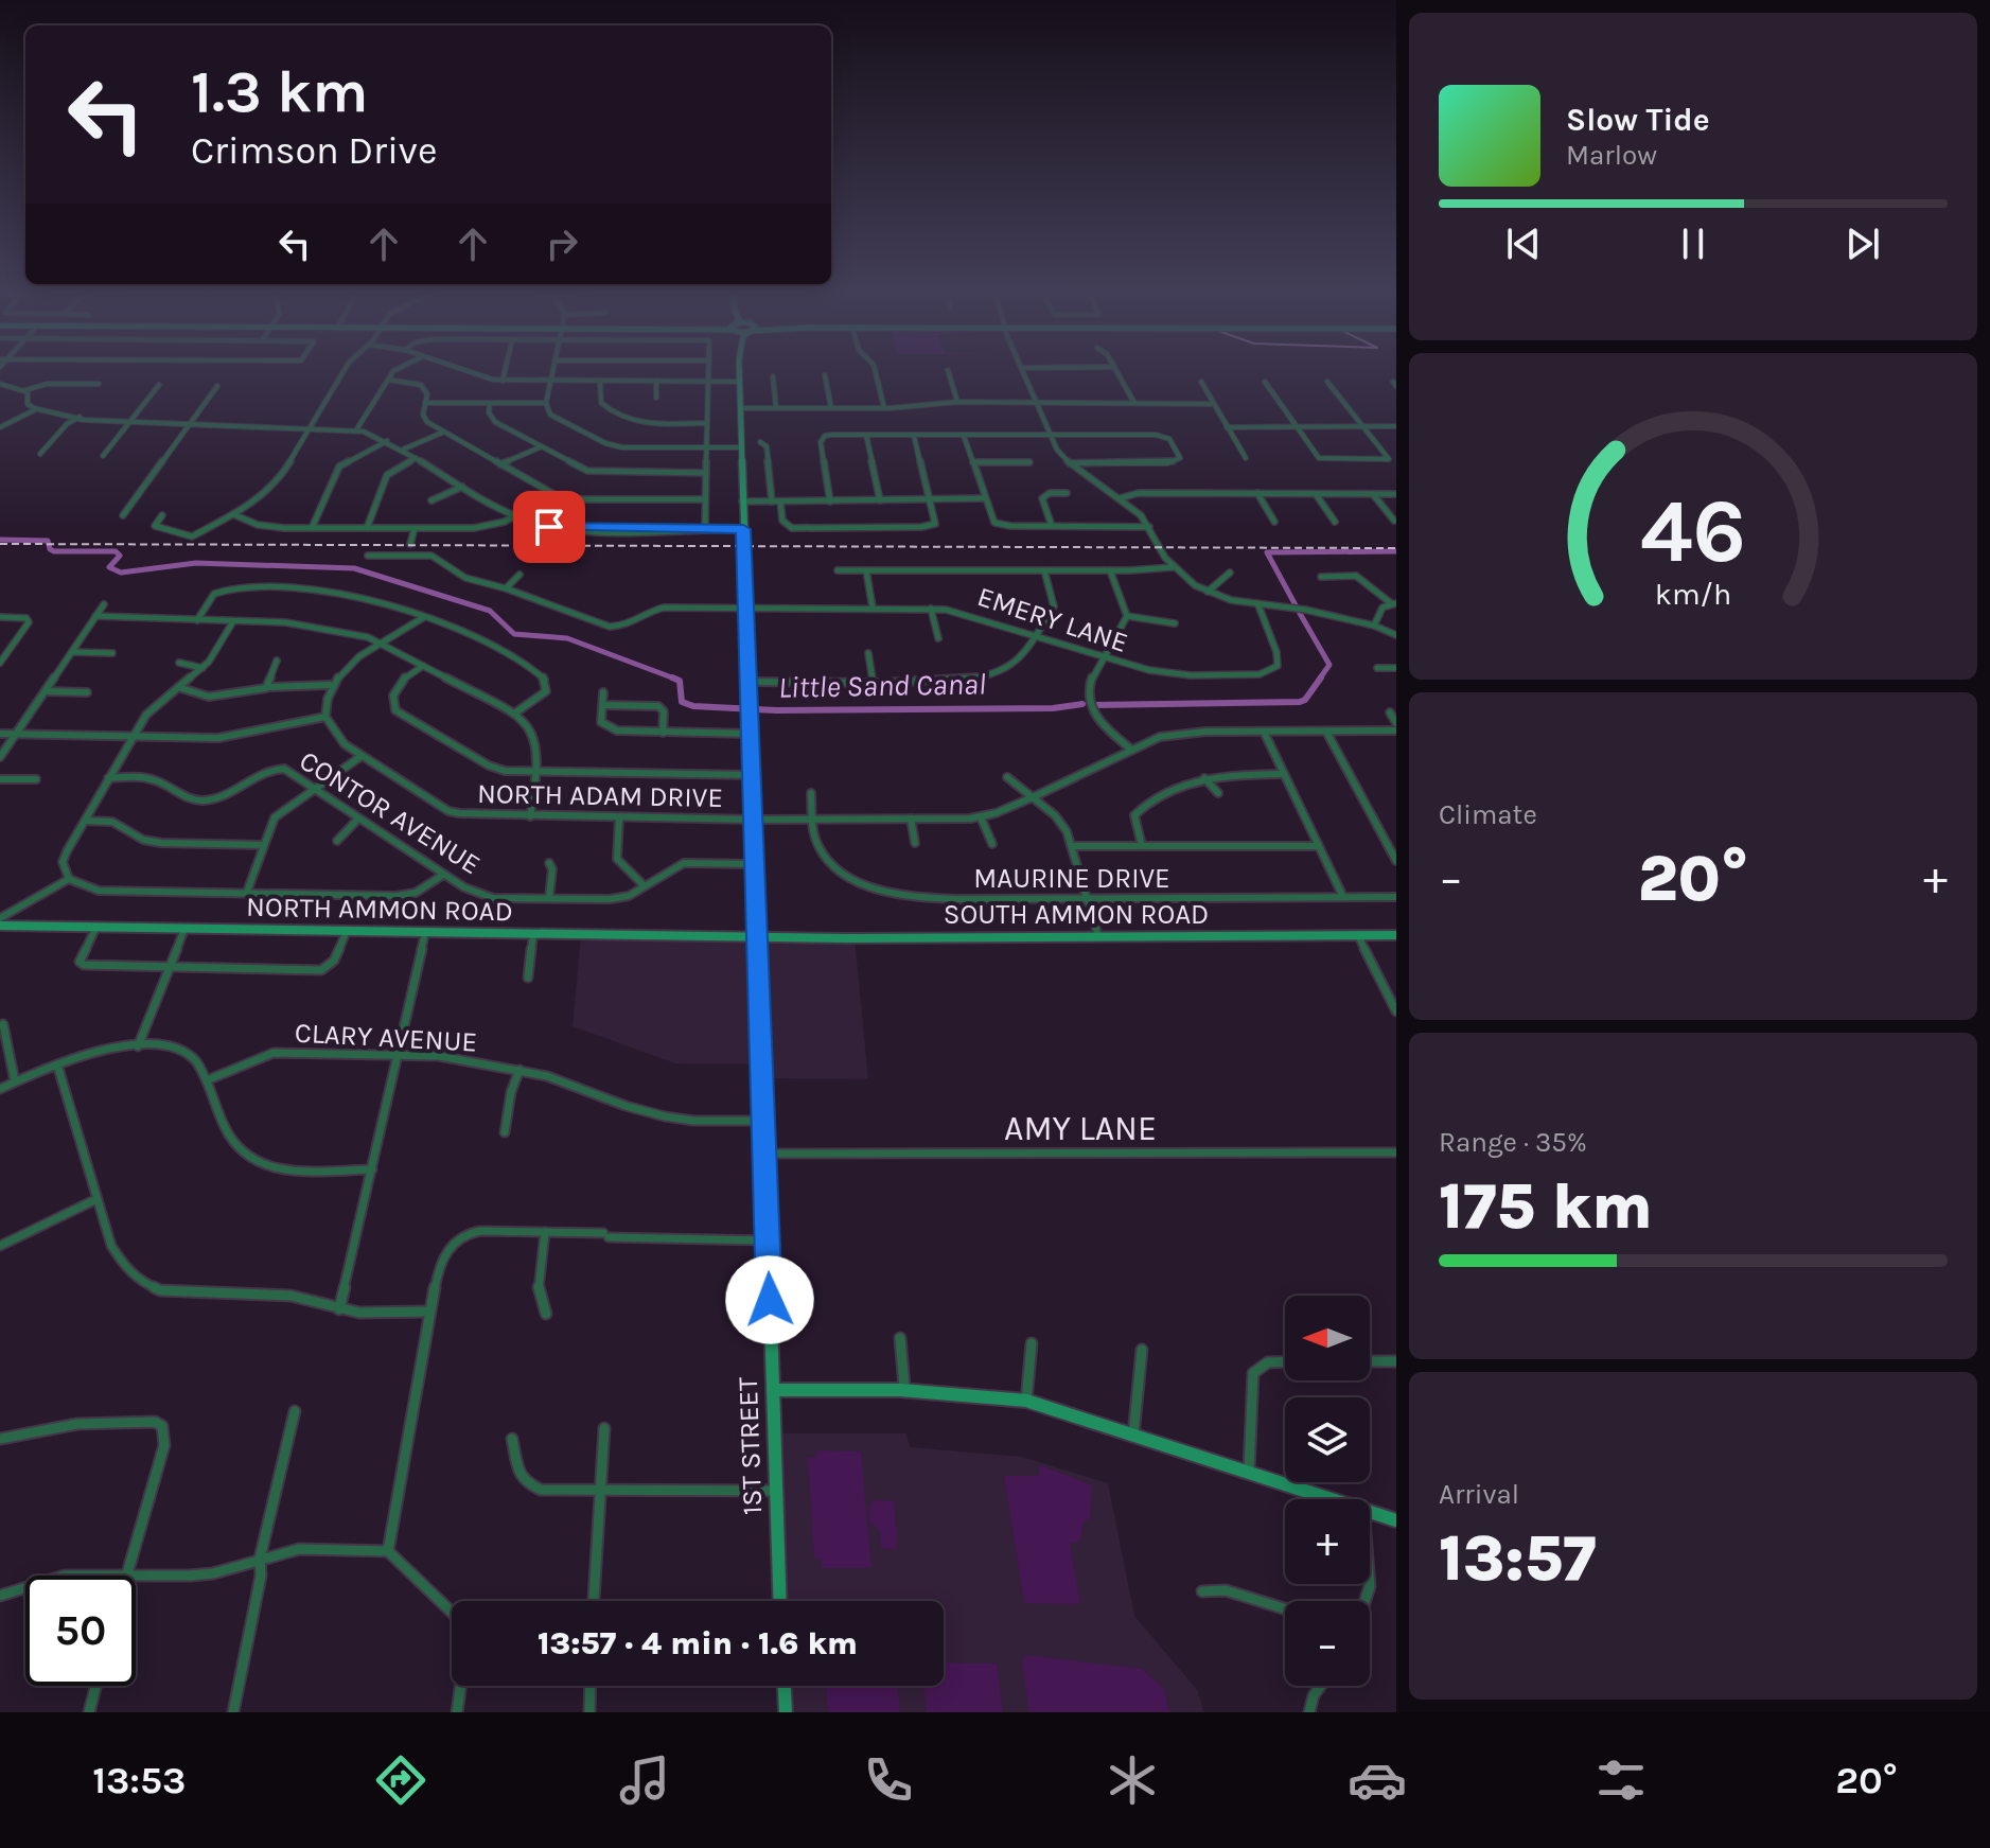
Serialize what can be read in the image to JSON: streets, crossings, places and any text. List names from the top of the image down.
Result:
{
  "streets": {
    "main road": ["NORTH AMMON ROAD", "SOUTH AMMON ROAD", "1ST STREET"],
    "street": [
      "EMERY LANE",
      "NORTH ADAM DRIVE",
      "CONTOR AVENUE",
      "MAURINE DRIVE",
      "CLARY AVENUE",
      "AMY LANE"
    ]
  },
  "crossings": [
    ["EMERY LANE", "1ST STREET"],
    ["NORTH ADAM DRIVE", "MAURINE DRIVE"],
    ["NORTH ADAM DRIVE", "1ST STREET"],
    ["CONTOR AVENUE", "1ST STREET"],
    ["NORTH AMMON ROAD", "SOUTH AMMON ROAD"],
    ["NORTH AMMON ROAD", "1ST STREET"],
    ["SOUTH AMMON ROAD", "1ST STREET"],
    ["CLARY AVENUE", "1ST STREET"],
    ["AMY LANE", "1ST STREET"]
  ],
  "water": ["Little Sand Canal"],
  "north": "left",
  "page": {
    "turn": ["1.3 km", "Crimson Drive"],
    "song": ["Slow Tide", "Marlow"],
    "tile": [
      "Climate",
      ["Range · 35%", "175 km"],
      ["Arrival", "13:57"]
    ],
    "heat": ["−", "20°", "+"],
    "map_buttons": ["+", "−"],
    "limit": "50",
    "trip": "13:57 · 4 min · 1.6 km",
    "tabs": ["13:53", "20°"],
    "gauge": ["46", "km/h"]
  }
}
